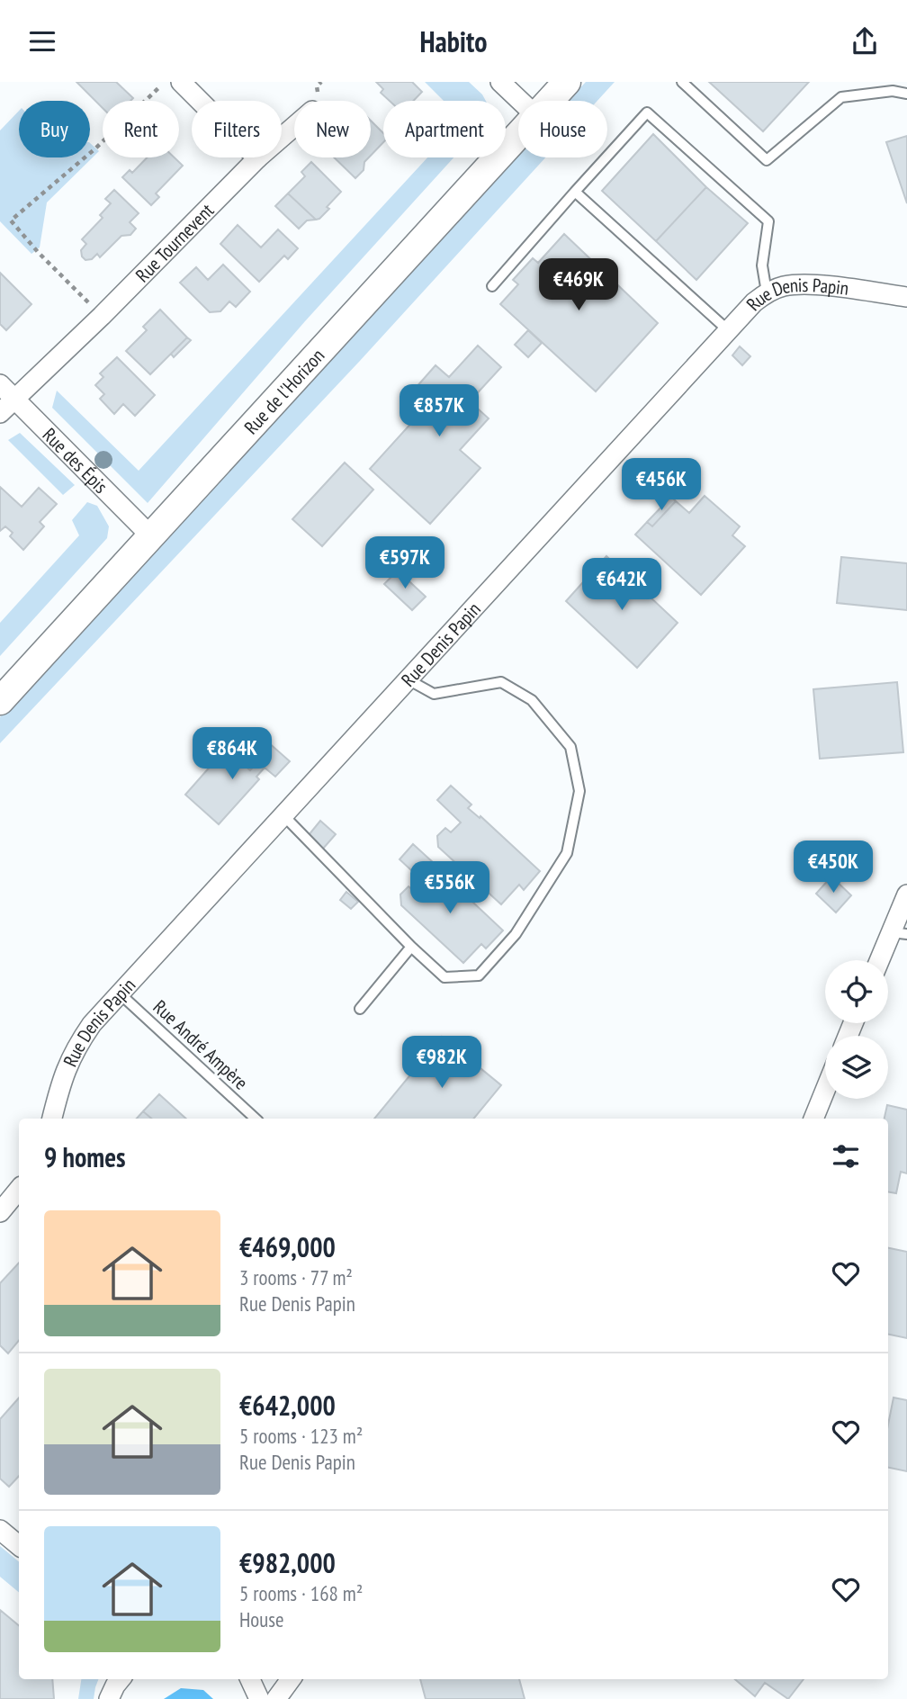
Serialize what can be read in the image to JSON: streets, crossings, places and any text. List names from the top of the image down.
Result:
{
  "streets": {
    "main road": ["Rue de l'Horizon"],
    "street": ["Rue Tournevent", "Rue Denis Papin", "Rue des Épis"],
    "lane": ["Rue André Ampère"]
  },
  "crossings": [
    ["Rue Tournevent", "Rue des Épis"],
    ["Rue Denis Papin", "Rue André Ampère"],
    ["Rue de l'Horizon", "Rue des Épis"]
  ],
  "page": {
    "header": "Habito",
    "chip": [
      "Buy",
      "Rent",
      "Filters",
      "New",
      "Apartment",
      "House"
    ],
    "price": [
      "€469K",
      "€857K",
      "€456K",
      "€597K",
      "€642K",
      "€864K",
      "€450K",
      "€556K",
      "€982K"
    ],
    "heading": "9 homes",
    "list": [
      {
        "name": "€469,000",
        "note": "3 rooms · 77 m² · Rue Denis Papin"
      },
      {
        "name": "€642,000",
        "note": "5 rooms · 123 m² · Rue Denis Papin"
      },
      {
        "name": "€982,000",
        "note": "5 rooms · 168 m² · House"
      }
    ]
  }
}
